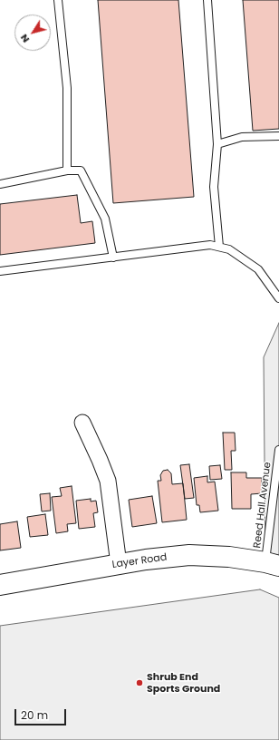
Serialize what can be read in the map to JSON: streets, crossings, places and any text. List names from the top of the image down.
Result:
{
  "streets": {
    "main road": ["Layer Road"],
    "lane": ["Reed Hall Avenue"]
  },
  "crossings": [
    ["Reed Hall Avenue", "Layer Road"]
  ],
  "places": ["Shrub End Sports Ground"],
  "scale_bar": "20 m",
  "north": "bottom left"
}
